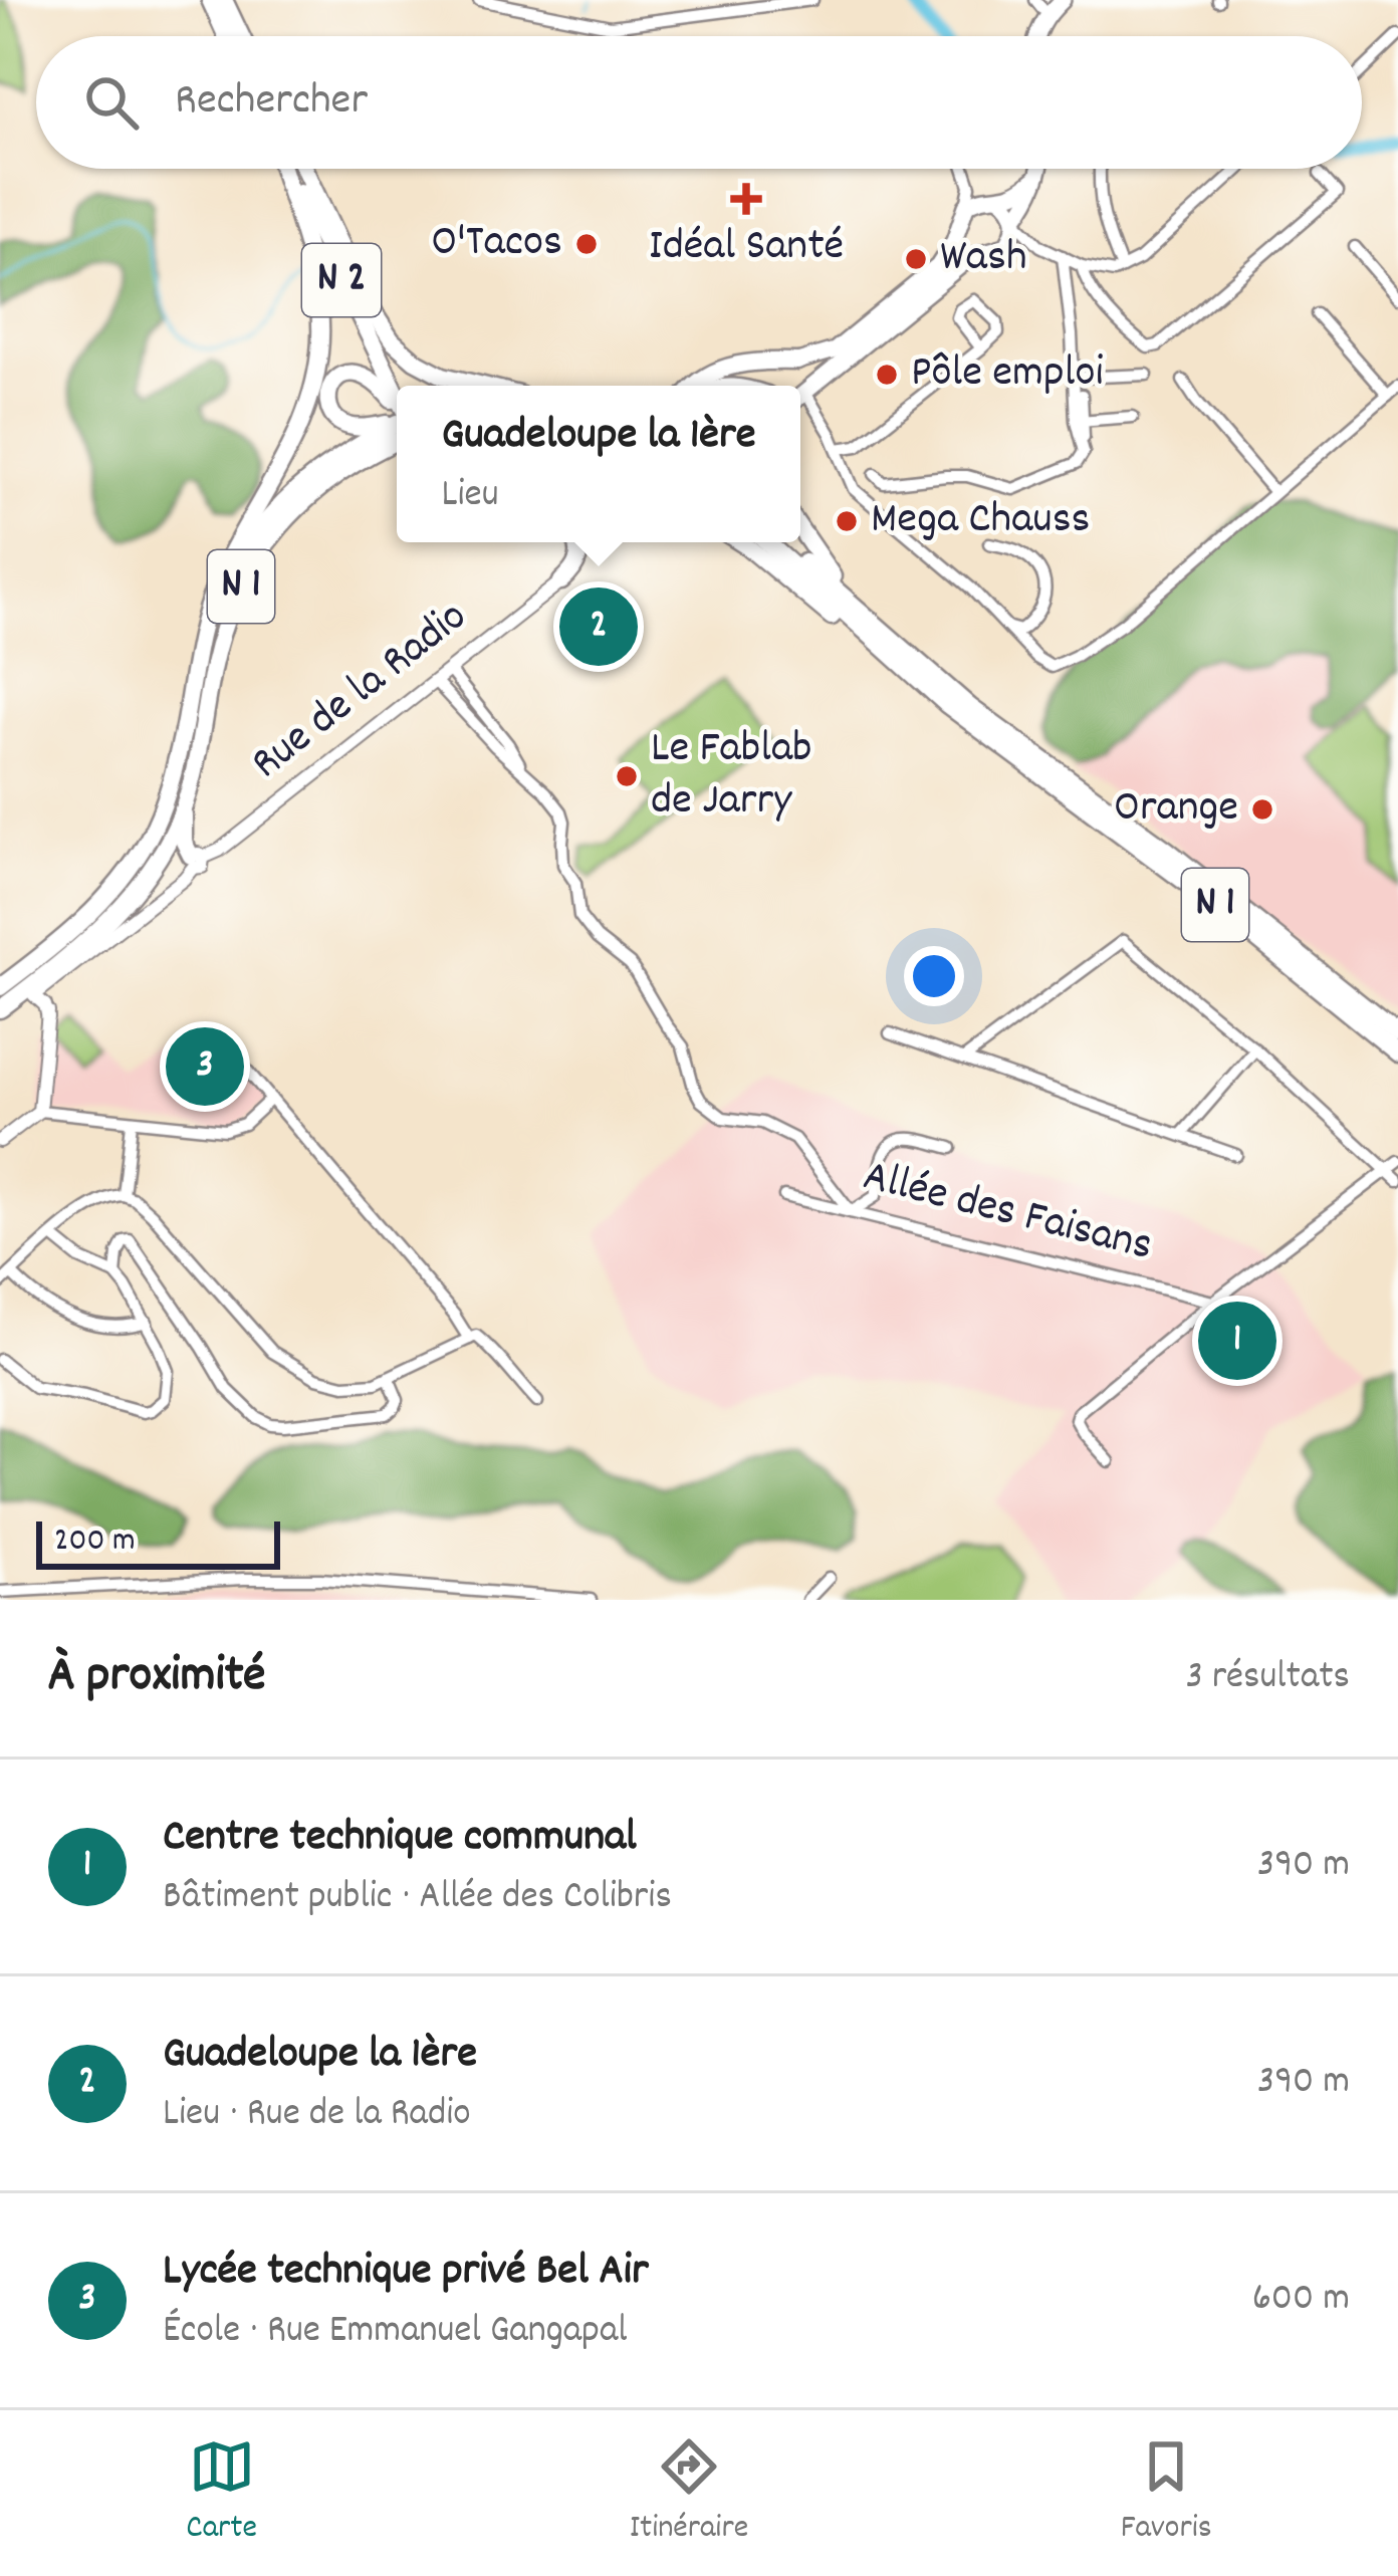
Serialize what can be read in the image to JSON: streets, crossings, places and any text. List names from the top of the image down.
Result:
{
  "streets": {
    "highway": ["N 2", "N 1"],
    "street": ["Rue de la Radio", "Allée des Faisans"]
  },
  "places": {
    "health": ["Idéal Santé"],
    "other": [
      "O'Tacos",
      "Wash",
      "Pôle emploi",
      "Mega Chauss",
      "Le Fablab de Jarry",
      "Orange"
    ]
  },
  "scale_bar": "200 m",
  "page": {
    "search": "Rechercher",
    "popup": ["Guadeloupe la 1ère", "Lieu"],
    "pins": ["2", "3", "1"],
    "scale": "200 m",
    "heading": ["À proximité", "3 résultats"],
    "list": [
      {
        "mark": "1",
        "name": "Centre technique communal",
        "note": "Bâtiment public · Allée des Colibris",
        "value": "390 m"
      },
      {
        "mark": "2",
        "name": "Guadeloupe la 1ère",
        "note": "Lieu · Rue de la Radio",
        "value": "390 m"
      },
      {
        "mark": "3",
        "name": "Lycée technique privé Bel Air",
        "note": "École · Rue Emmanuel Gangapal",
        "value": "600 m"
      }
    ],
    "nav": ["Carte", "Itinéraire", "Favoris"]
  }
}
